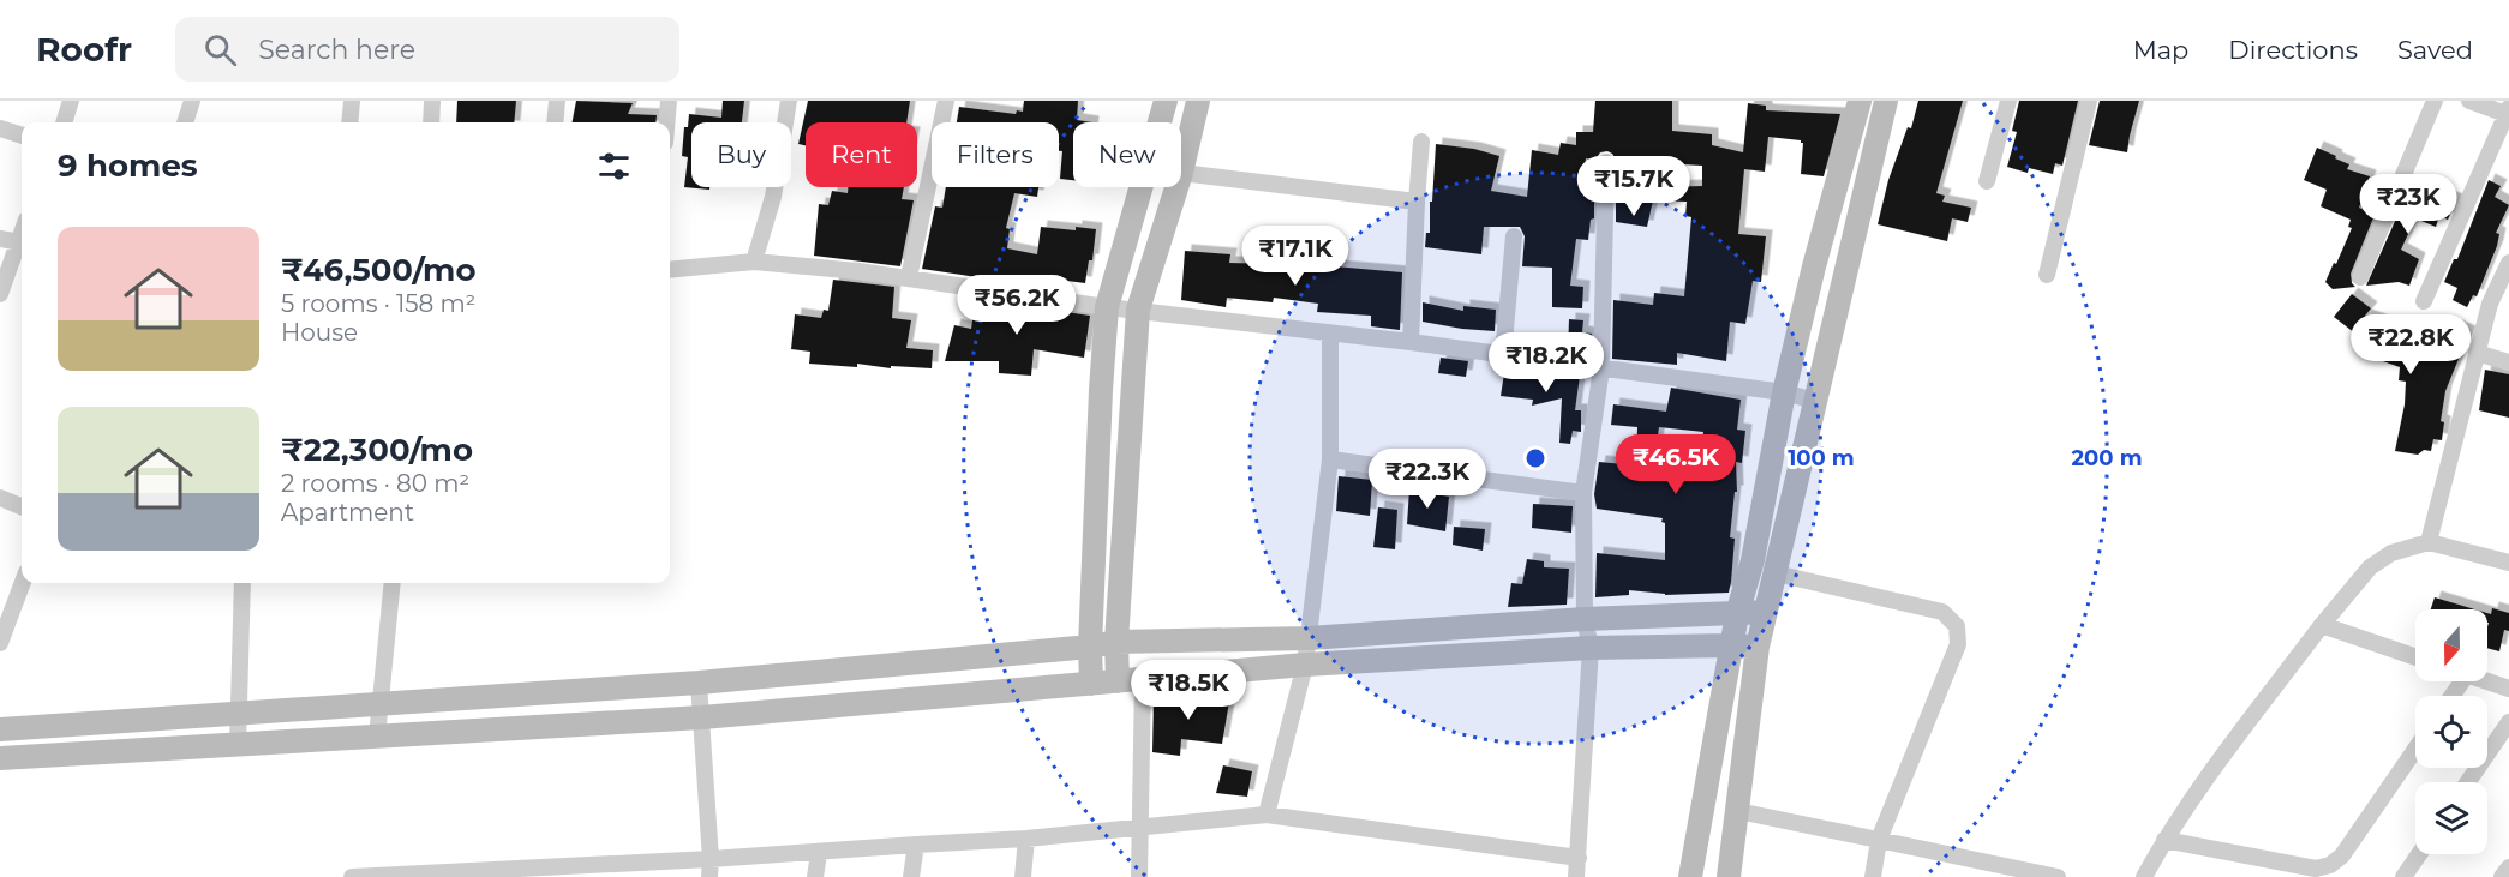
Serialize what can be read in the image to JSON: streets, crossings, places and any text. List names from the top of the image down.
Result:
{
  "north": "bottom",
  "page": {
    "header": "Roofr",
    "search": "Search here",
    "nav": ["Map", "Directions", "Saved"],
    "chip": [
      "Buy",
      "Rent",
      "Filters",
      "New"
    ],
    "heading": "9 homes",
    "price": [
      "₹15.7K",
      "₹23K",
      "₹17.1K",
      "₹56.2K",
      "₹22.8K",
      "₹18.2K",
      "₹46.5K",
      "₹22.3K",
      "₹18.5K"
    ],
    "list": [
      {
        "name": "₹46,500/mo",
        "note": "5 rooms · 158 m² · House"
      },
      {
        "name": "₹22,300/mo",
        "note": "2 rooms · 80 m² · Apartment"
      }
    ]
  },
  "rings": ["100 m", "200 m"]
}
